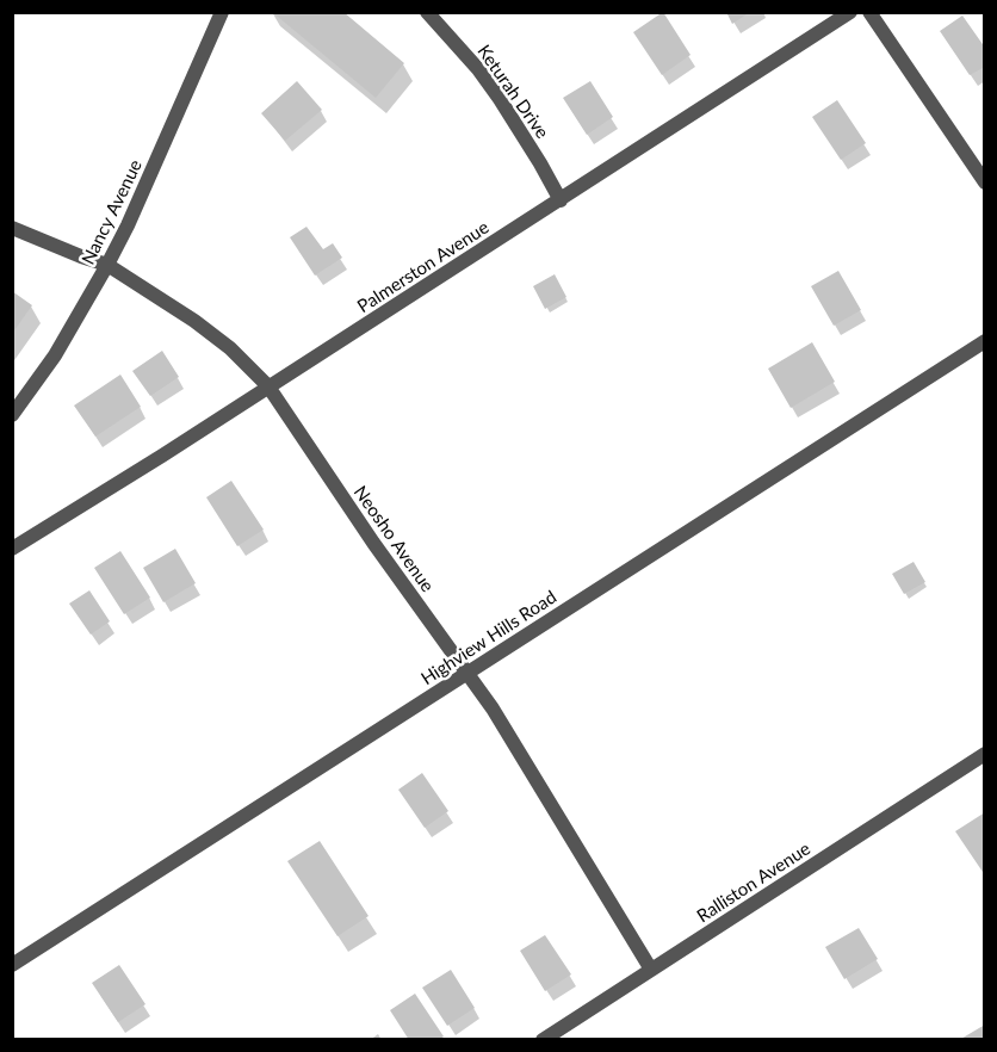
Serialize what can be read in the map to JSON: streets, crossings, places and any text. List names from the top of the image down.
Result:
{
  "streets": {
    "street": [
      "Keturah Drive",
      "Nancy Avenue",
      "Palmerston Avenue",
      "Neosho Avenue",
      "Highview Hills Road",
      "Ralliston Avenue"
    ]
  },
  "crossings": [
    ["Keturah Drive", "Palmerston Avenue"],
    ["Nancy Avenue", "Neosho Avenue"],
    ["Palmerston Avenue", "Neosho Avenue"],
    ["Neosho Avenue", "Highview Hills Road"],
    ["Neosho Avenue", "Ralliston Avenue"]
  ]
}
